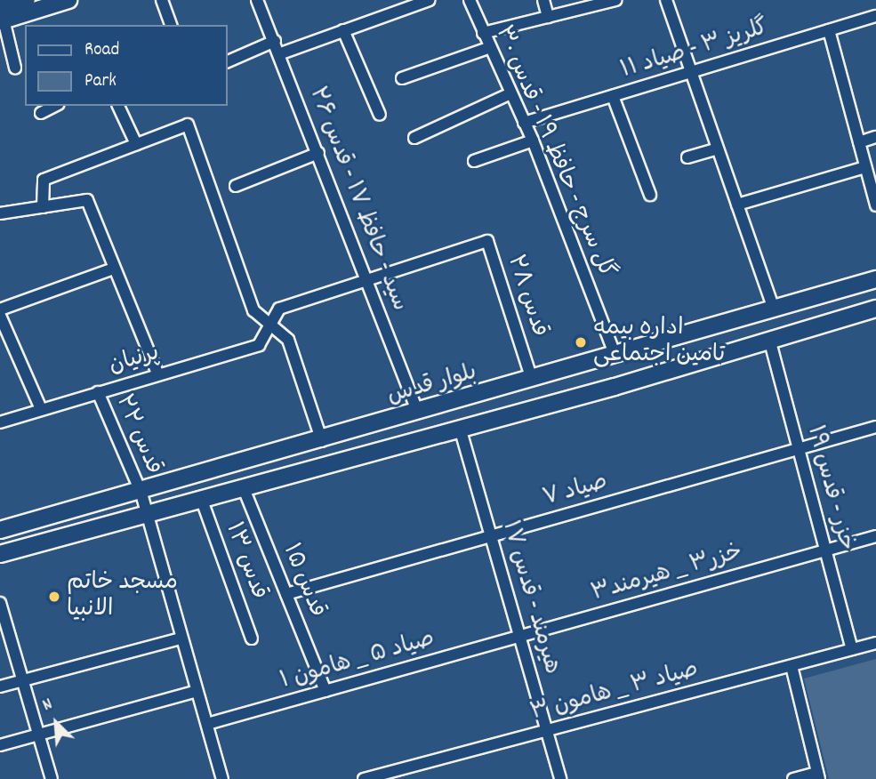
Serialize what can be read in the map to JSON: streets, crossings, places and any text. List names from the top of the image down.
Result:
{
  "streets": {
    "main road": ["بلوار قدس"],
    "street": [
      "گلریز ۳ - صیاد ۱۱",
      "گل سرج - حافظ ۱۹ - قدس ۳۰",
      "سید - حافظ ۱۷ - قدس ۲۶",
      "قدس ۲۸",
      "پرنیان",
      "قدس ۲۲",
      "خزر - قدس ۱۹",
      "صیاد ۷",
      "قدس ۱۳",
      "خزر۳ _ هیرمند۳",
      "قدس ۱۵",
      "هیرمند - قدس ۱۷",
      "صیاد ۵ _ هامون ۱",
      "صیاد ۳ _ هامون ۳"
    ]
  },
  "crossings": [
    ["گلریز ۳ - صیاد ۱۱", "گل سرج - حافظ ۱۹ - قدس ۳۰"],
    ["گل سرج - حافظ ۱۹ - قدس ۳۰", "بلوار قدس"],
    ["سید - حافظ ۱۷ - قدس ۲۶", "قدس ۲۸"],
    ["سید - حافظ ۱۷ - قدس ۲۶", "پرنیان"],
    ["سید - حافظ ۱۷ - قدس ۲۶", "بلوار قدس"],
    ["قدس ۲۸", "پرنیان"],
    ["قدس ۲۸", "بلوار قدس"],
    ["پرنیان", "قدس ۲۲"],
    ["بلوار قدس", "قدس ۲۲"],
    ["بلوار قدس", "خزر - قدس ۱۹"],
    ["بلوار قدس", "قدس ۱۳"],
    ["بلوار قدس", "قدس ۱۵"],
    ["بلوار قدس", "هیرمند - قدس ۱۷"],
    ["قدس ۲۲", "صیاد ۵ _ هامون ۱"],
    ["خزر - قدس ۱۹", "صیاد ۷"],
    ["خزر - قدس ۱۹", "خزر۳ _ هیرمند۳"],
    ["خزر - قدس ۱۹", "صیاد ۳ _ هامون ۳"],
    ["صیاد ۷", "قدس ۱۵"],
    ["صیاد ۷", "هیرمند - قدس ۱۷"],
    ["خزر۳ _ هیرمند۳", "هیرمند - قدس ۱۷"],
    ["خزر۳ _ هیرمند۳", "صیاد ۵ _ هامون ۱"],
    ["قدس ۱۵", "صیاد ۵ _ هامون ۱"],
    ["هیرمند - قدس ۱۷", "صیاد ۵ _ هامون ۱"],
    ["هیرمند - قدس ۱۷", "صیاد ۳ _ هامون ۳"]
  ],
  "places": ["اداره بیمه تامین اجتماعی", "مسجد خاتم الانبیا"],
  "legend": ["Road", "Park"],
  "north": "top left"
}
